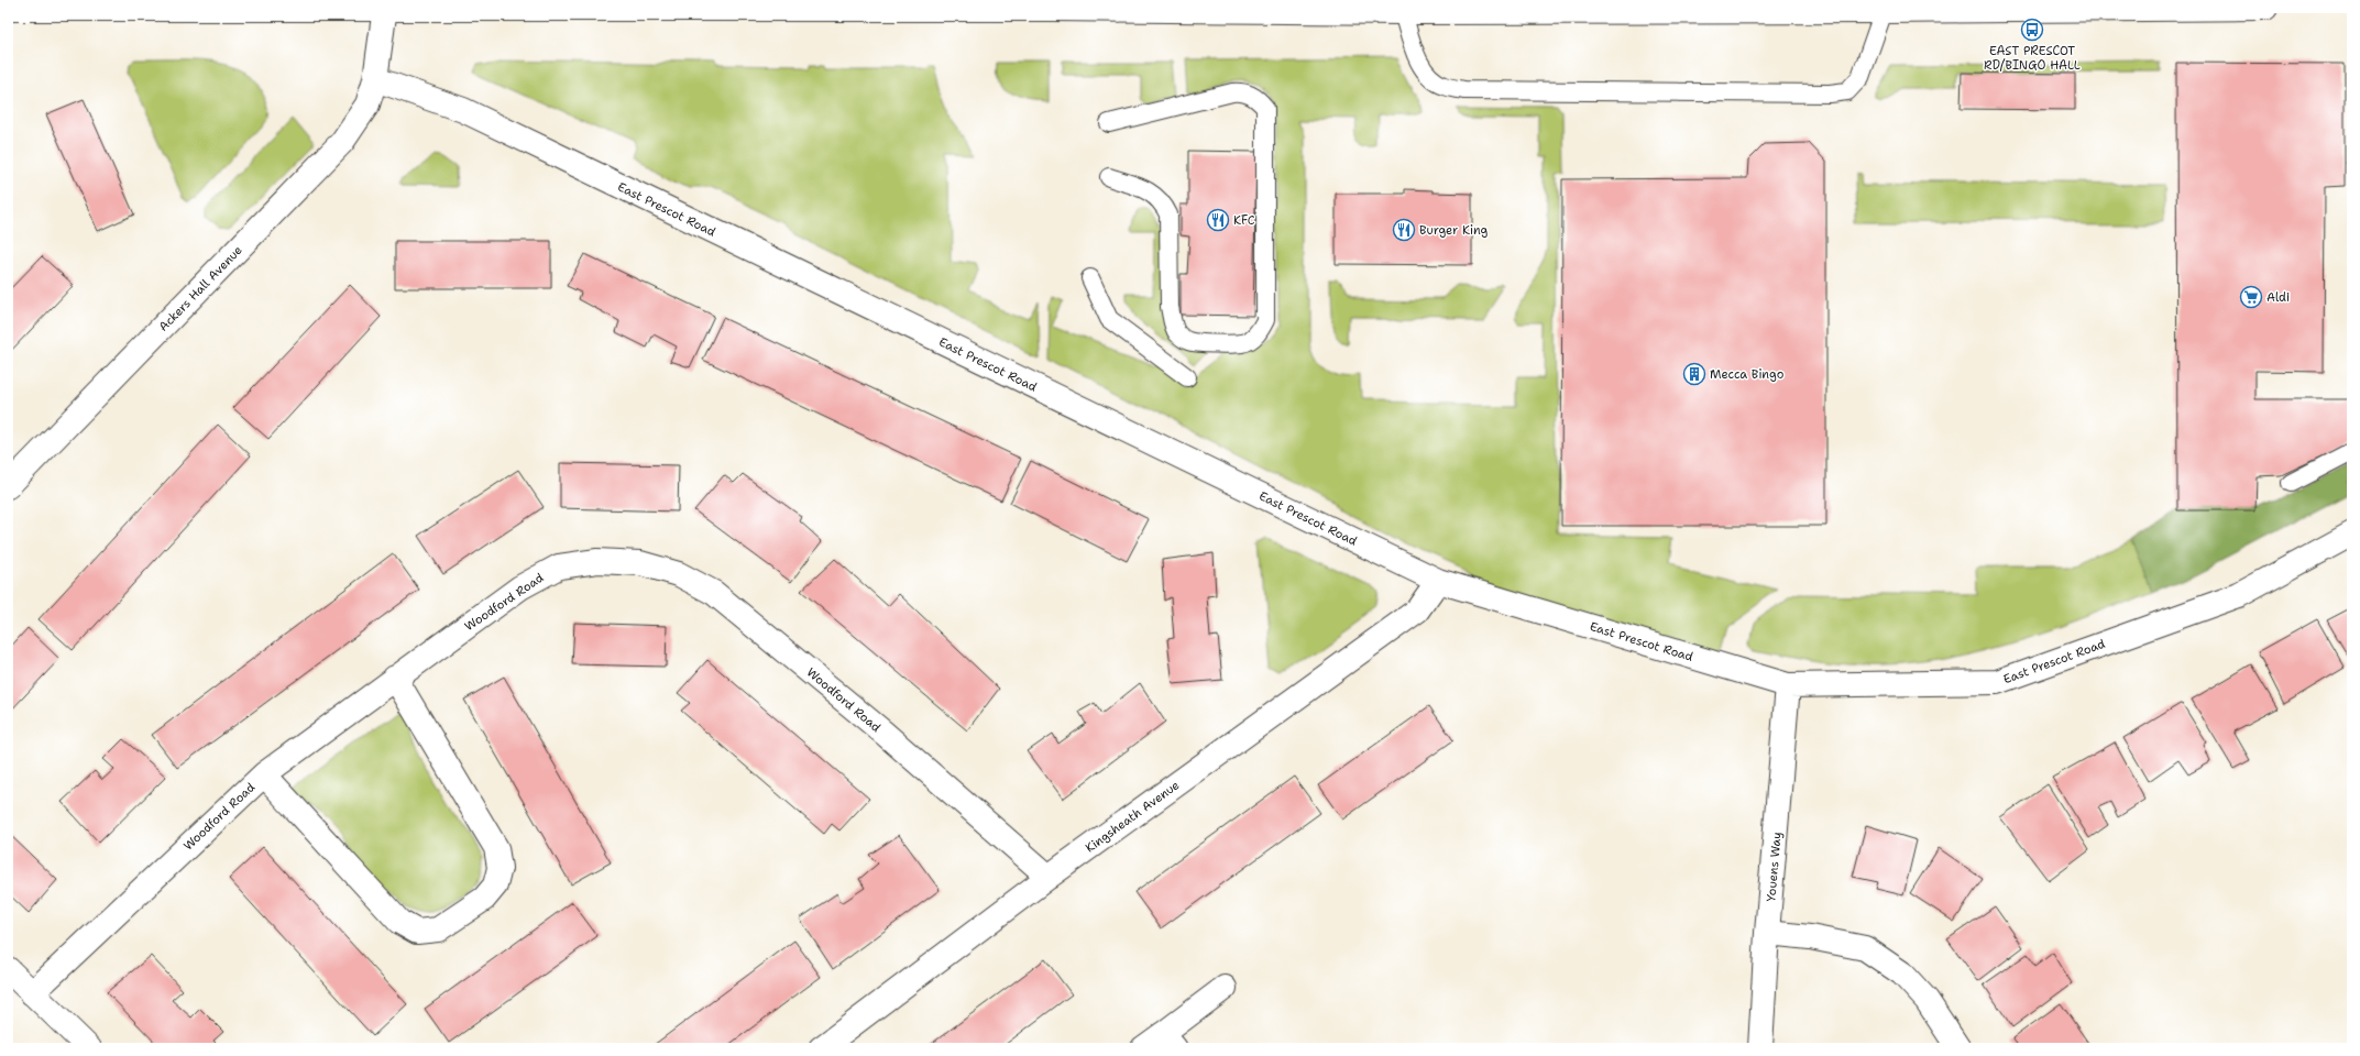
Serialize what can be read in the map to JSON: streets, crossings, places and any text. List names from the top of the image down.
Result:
{
  "streets": {
    "main road": [
      "East Prescot Road",
      "Ackers Hall Avenue",
      "Woodford Road",
      "Kingsheath Avenue",
      "Youens Way"
    ]
  },
  "crossings": [
    ["East Prescot Road", "Ackers Hall Avenue"],
    ["East Prescot Road", "Kingsheath Avenue"],
    ["East Prescot Road", "Youens Way"],
    ["Woodford Road", "Kingsheath Avenue"]
  ],
  "places": {
    "bus stop": ["EAST PRESCOT RD/BINGO HALL"],
    "restaurant": ["KFC", "Burger King"],
    "supermarket": ["Aldi"],
    "building": ["Mecca Bingo"]
  }
}
